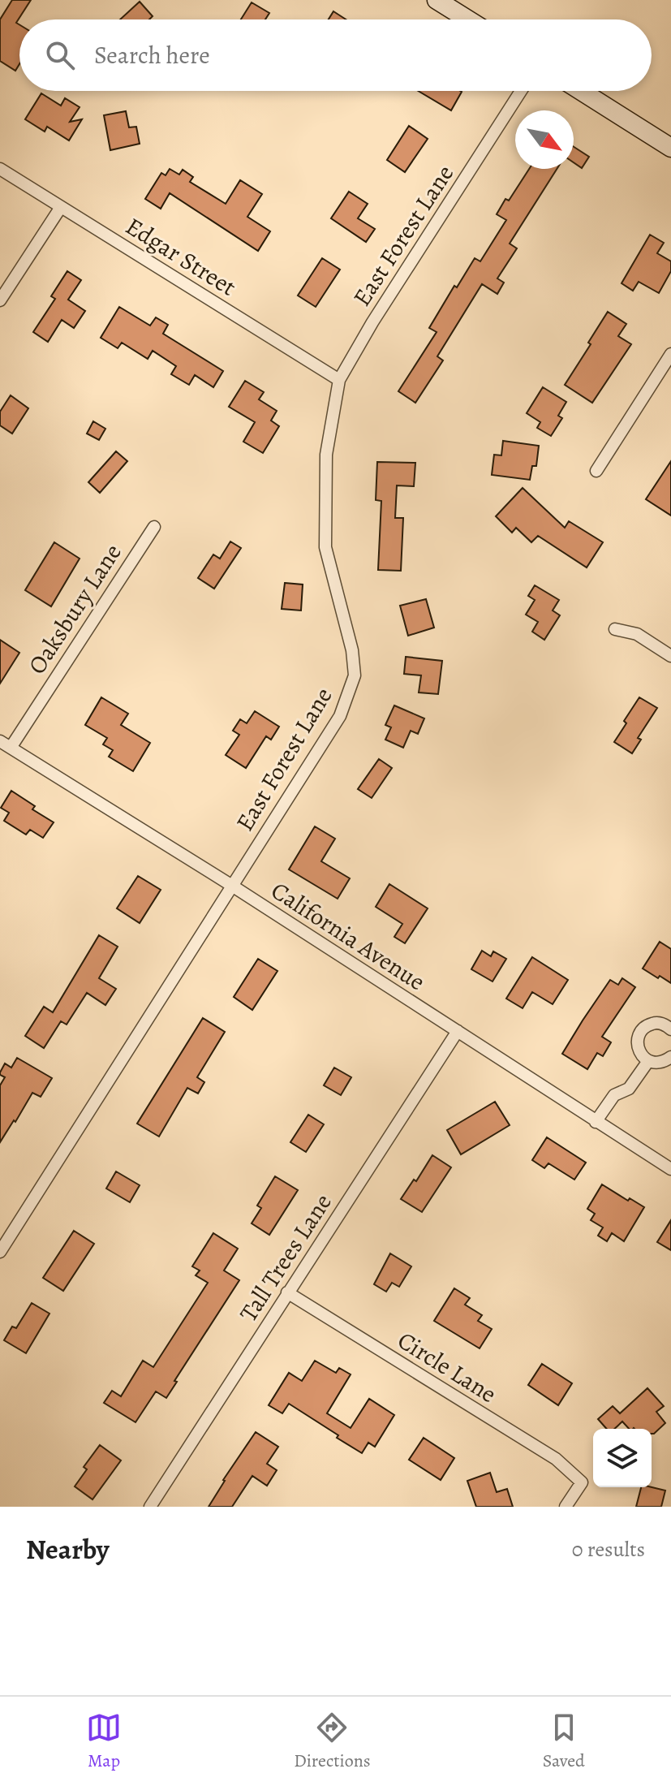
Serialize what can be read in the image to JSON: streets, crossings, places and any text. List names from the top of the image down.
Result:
{
  "streets": {
    "street": [
      "East Forest Lane",
      "Edgar Street",
      "Oaksbury Lane",
      "California Avenue",
      "Tall Trees Lane",
      "Circle Lane"
    ]
  },
  "crossings": [
    ["East Forest Lane", "Edgar Street"],
    ["East Forest Lane", "California Avenue"],
    ["Oaksbury Lane", "California Avenue"],
    ["California Avenue", "Tall Trees Lane"],
    ["Tall Trees Lane", "Circle Lane"]
  ],
  "north": "bottom right",
  "page": {
    "search": "Search here",
    "heading": ["Nearby", "0 results"],
    "nav": ["Map", "Directions", "Saved"]
  }
}
